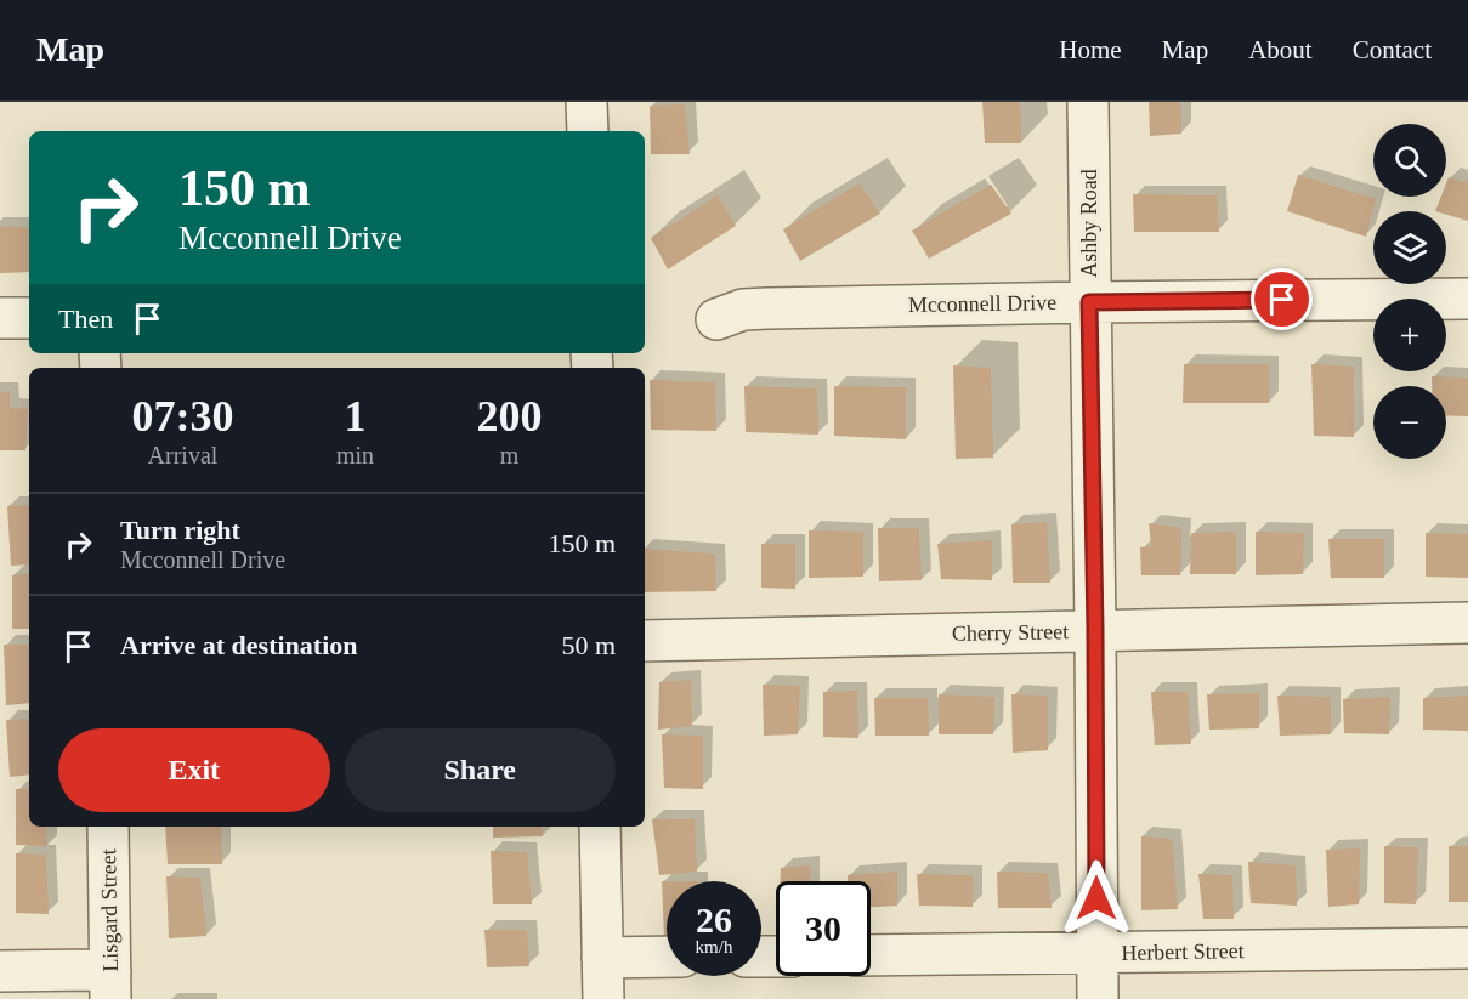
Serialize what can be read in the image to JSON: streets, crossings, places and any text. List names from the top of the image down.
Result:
{
  "streets": {
    "street": [
      "Ashby Road",
      "Mcconnell Drive",
      "Cherry Street",
      "Lisgard Street",
      "Herbert Street"
    ]
  },
  "crossings": [
    ["Ashby Road", "Mcconnell Drive"],
    ["Ashby Road", "Cherry Street"],
    ["Ashby Road", "Herbert Street"]
  ],
  "page": {
    "header": "Map",
    "nav": [
      "Home",
      "Map",
      "About",
      "Contact"
    ],
    "map_buttons": ["+", "−"],
    "turn": ["150 m", "Mcconnell Drive"],
    "then": "Then",
    "eta": [
      "07:30",
      "Arrival",
      "1",
      "min",
      "200",
      "m"
    ],
    "list": [
      {
        "name": "Turn right",
        "note": "Mcconnell Drive",
        "value": "150 m"
      },
      {
        "name": "Arrive at destination",
        "value": "50 m"
      }
    ],
    "buttons": ["Exit", "Share"],
    "speed": "26 km/h",
    "limit": "30"
  }
}
